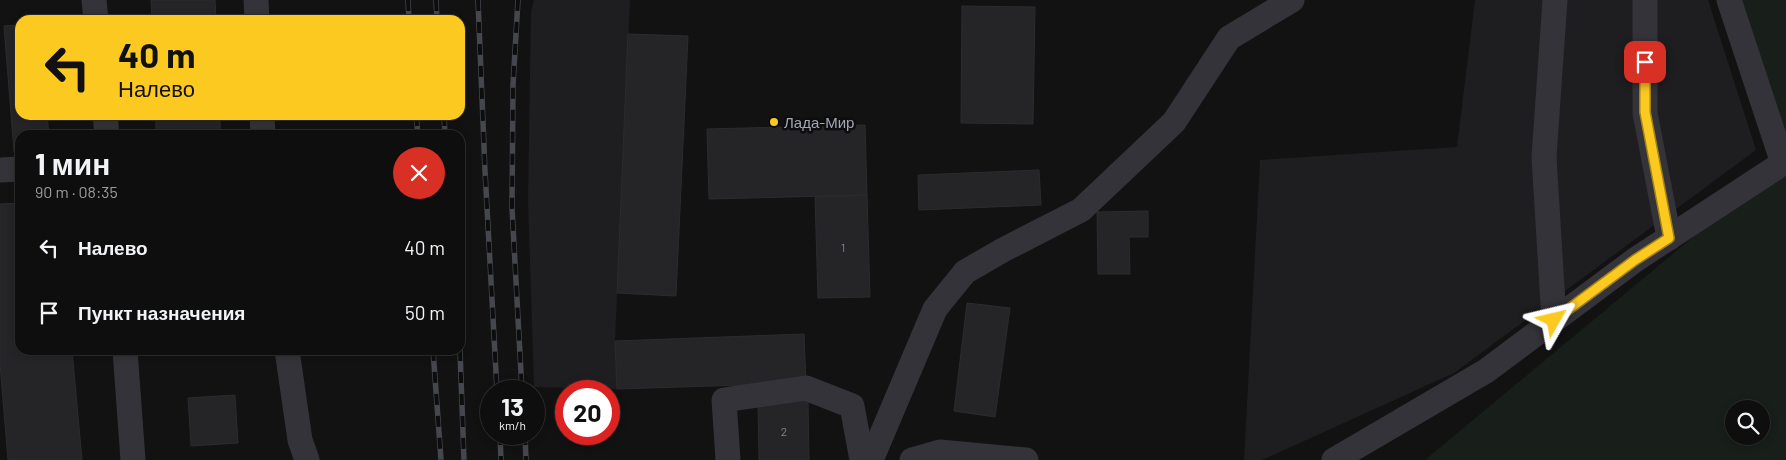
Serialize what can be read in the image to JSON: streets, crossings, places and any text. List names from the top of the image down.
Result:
{
  "places": ["Лада-Мир"],
  "house_numbers": ["1", "2"],
  "page": {
    "turn": ["40 m", "Налево"],
    "heading": ["1 мин", "90 m · 08:35"],
    "list": [
      {
        "name": "Налево",
        "value": "40 m"
      },
      {
        "name": "Пункт назначения",
        "value": "50 m"
      }
    ],
    "speed": "13 km/h",
    "limit": "20"
  }
}
